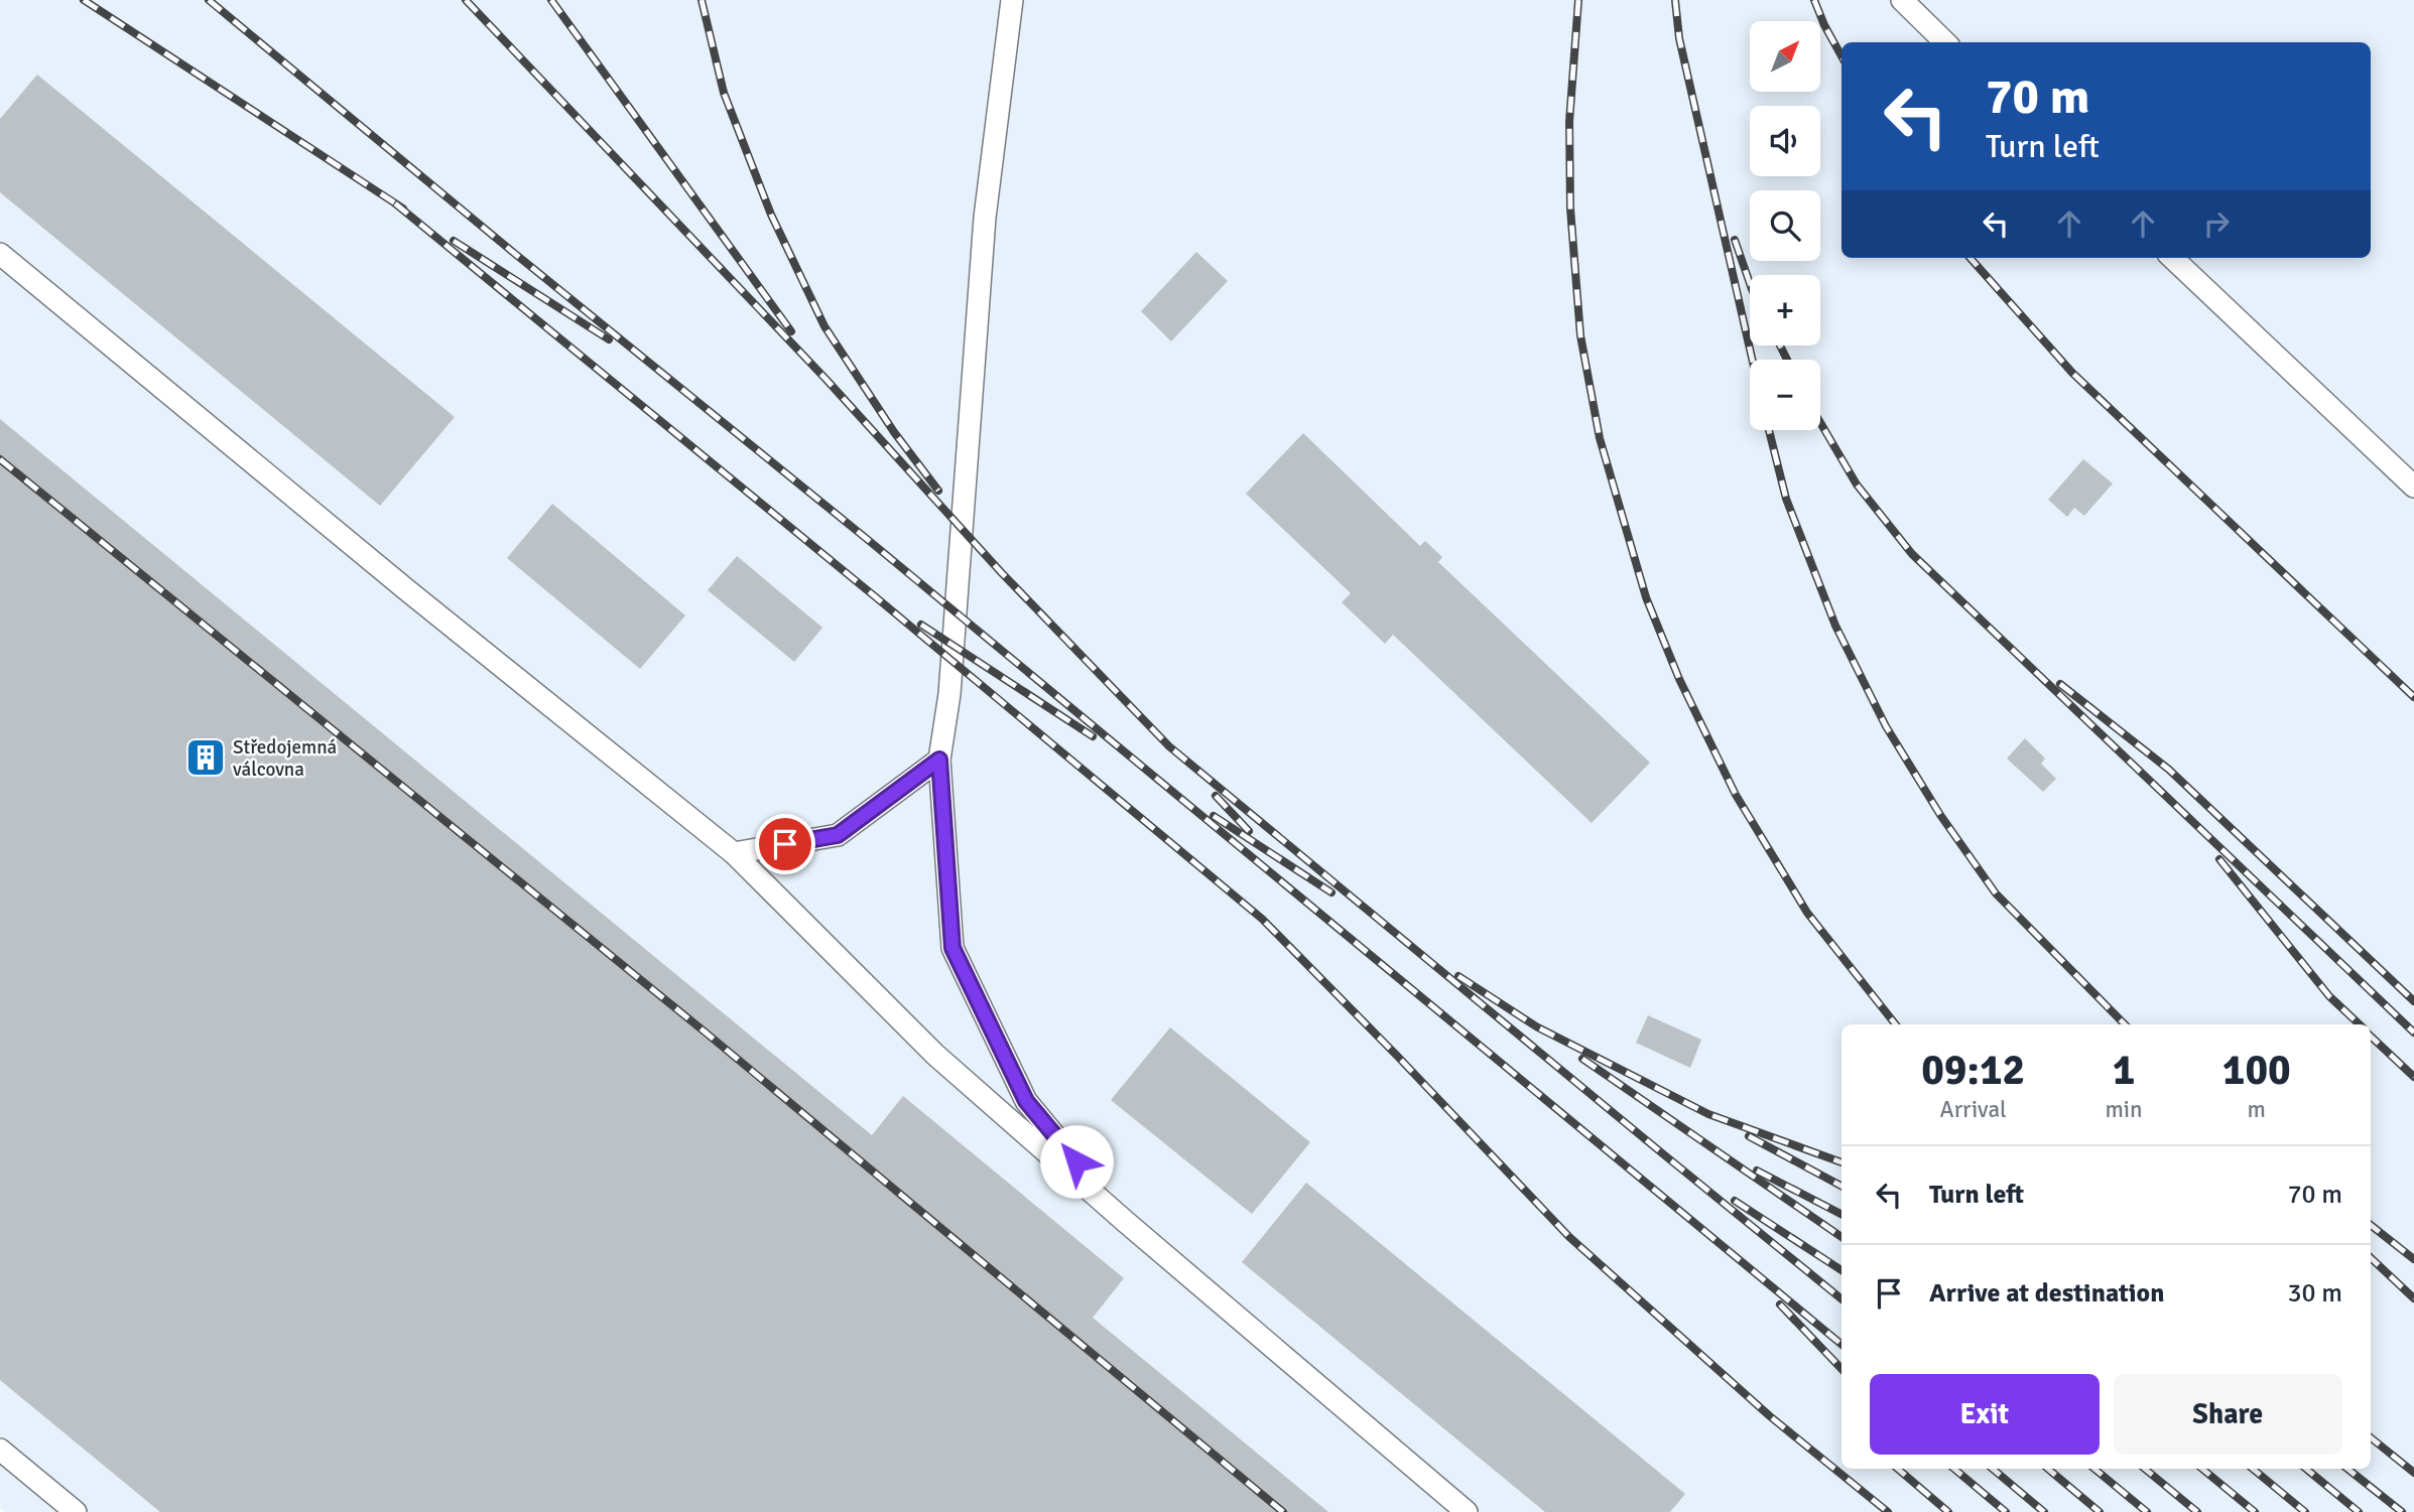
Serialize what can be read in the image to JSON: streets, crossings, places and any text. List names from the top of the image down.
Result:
{
  "places": {
    "building": ["Středojemná válcovna"]
  },
  "north": "top right",
  "page": {
    "map_buttons": ["+", "−"],
    "turn": ["70 m", "Turn left"],
    "eta": [
      "09:12",
      "Arrival",
      "1",
      "min",
      "100",
      "m"
    ],
    "list": [
      {
        "name": "Turn left",
        "value": "70 m"
      },
      {
        "name": "Arrive at destination",
        "value": "30 m"
      }
    ],
    "buttons": ["Exit", "Share"]
  }
}
